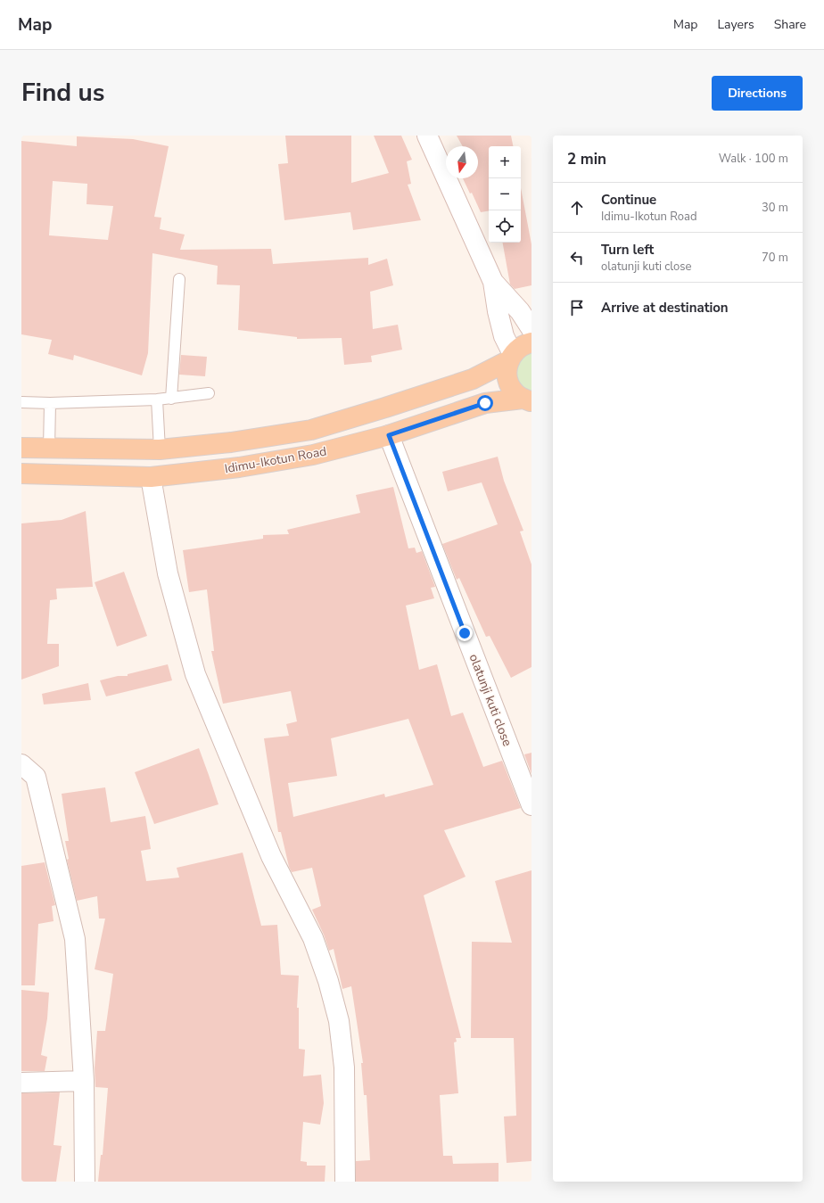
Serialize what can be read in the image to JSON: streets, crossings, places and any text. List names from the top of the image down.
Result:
{
  "streets": {
    "main road": ["Idimu-Ikotun Road"],
    "street": ["olatunji kuti close"]
  },
  "crossings": [
    ["Idimu-Ikotun Road", "olatunji kuti close"]
  ],
  "north": "bottom",
  "page": {
    "header": "Map",
    "nav": ["Map", "Layers", "Share"],
    "title": "Find us",
    "buttons": "Directions",
    "heading": ["2 min", "Walk · 100 m"],
    "map_buttons": ["+", "−"],
    "list": [
      ["Continue", "Idimu-Ikotun Road", "30 m"],
      ["Turn left", "olatunji kuti close", "70 m"],
      "Arrive at destination"
    ]
  }
}
